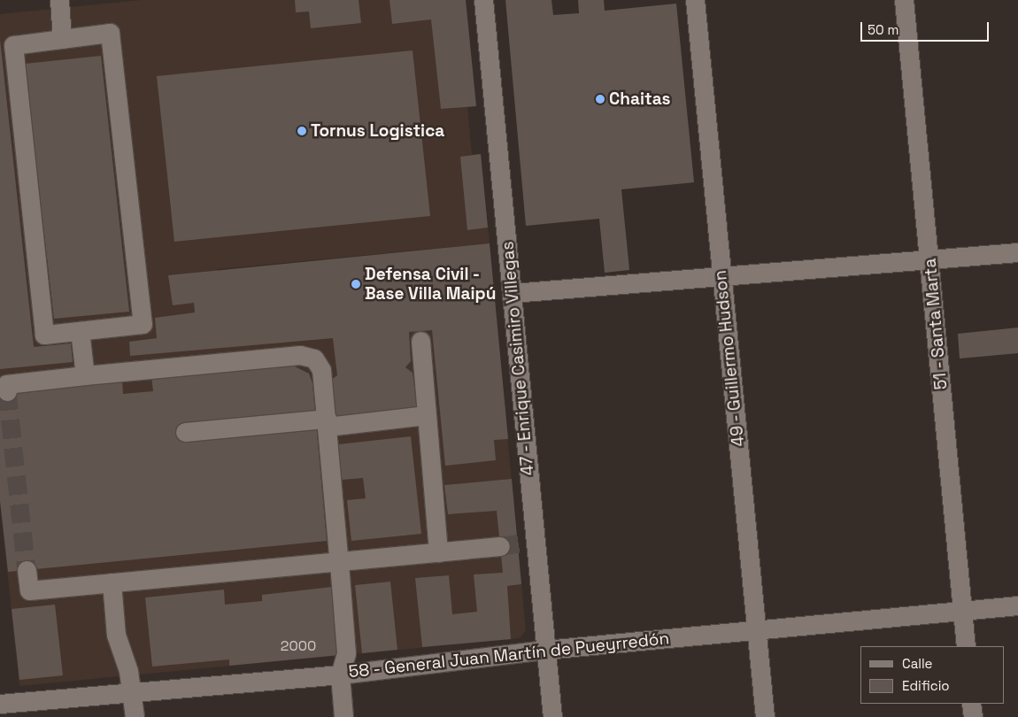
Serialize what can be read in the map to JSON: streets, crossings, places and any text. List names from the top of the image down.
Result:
{
  "streets": {
    "street": [
      "51 - Santa Marta",
      "47 - Enrique Casimiro Villegas",
      "49 - Guillermo Hudson",
      "58 - General Juan Martín de Pueyrredón"
    ]
  },
  "crossings": [
    ["51 - Santa Marta", "58 - General Juan Martín de Pueyrredón"],
    ["47 - Enrique Casimiro Villegas", "58 - General Juan Martín de Pueyrredón"],
    ["49 - Guillermo Hudson", "58 - General Juan Martín de Pueyrredón"]
  ],
  "places": ["Chaitas", "Tornus Logistica", "Defensa Civil - Base Villa Maipú"],
  "house_numbers": ["2000"],
  "legend": ["Calle", "Edificio"],
  "scale_bar": "50 m"
}
